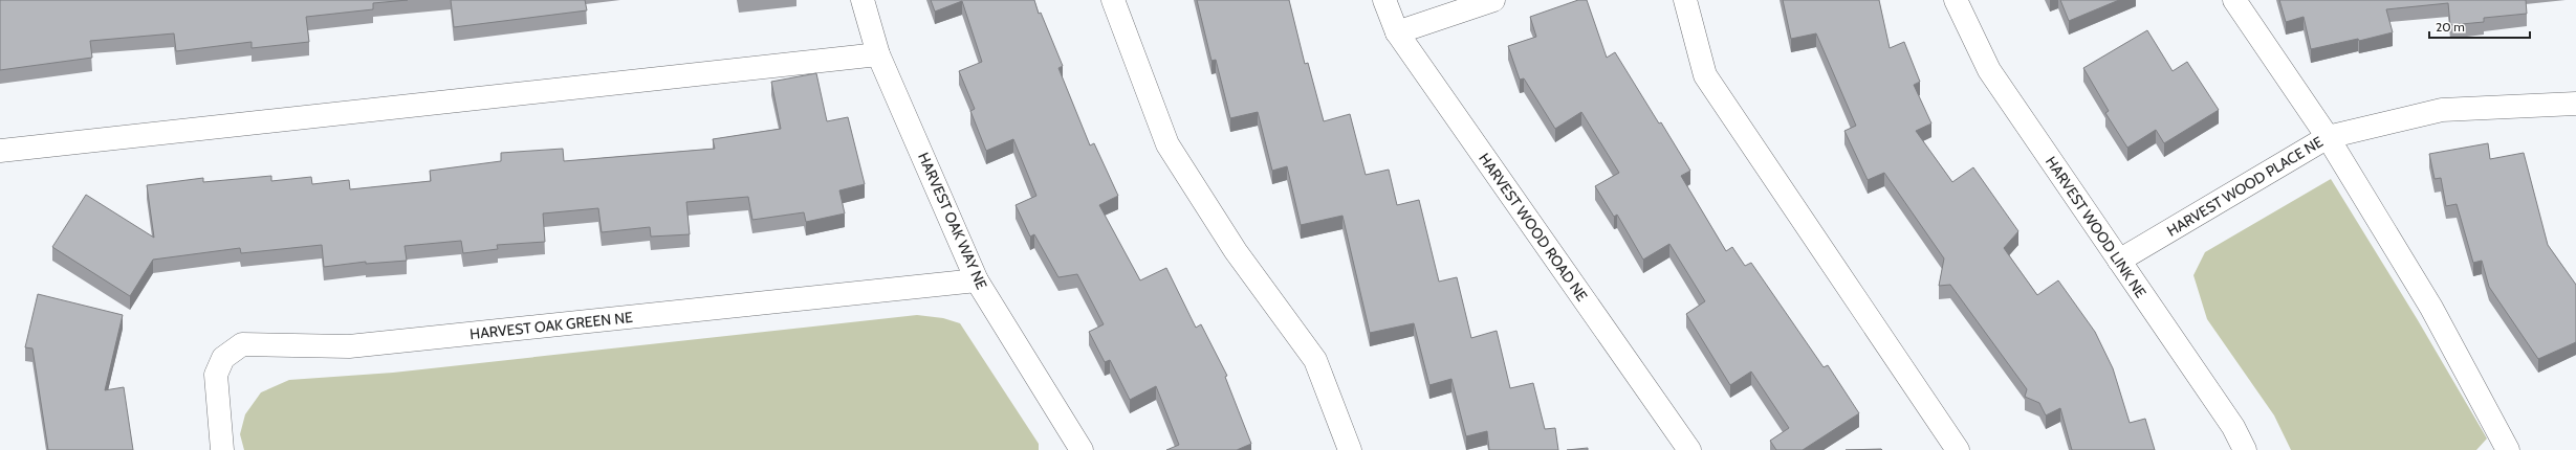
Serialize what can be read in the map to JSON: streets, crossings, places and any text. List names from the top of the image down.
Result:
{
  "streets": {
    "street": [
      "HARVEST WOOD PLACE NE",
      "HARVEST OAK WAY NE",
      "HARVEST WOOD ROAD NE",
      "HARVEST WOOD LINK NE",
      "HARVEST OAK GREEN NE"
    ]
  },
  "crossings": [
    ["HARVEST WOOD PLACE NE", "HARVEST WOOD LINK NE"],
    ["HARVEST OAK WAY NE", "HARVEST OAK GREEN NE"]
  ],
  "scale_bar": "20 m"
}
